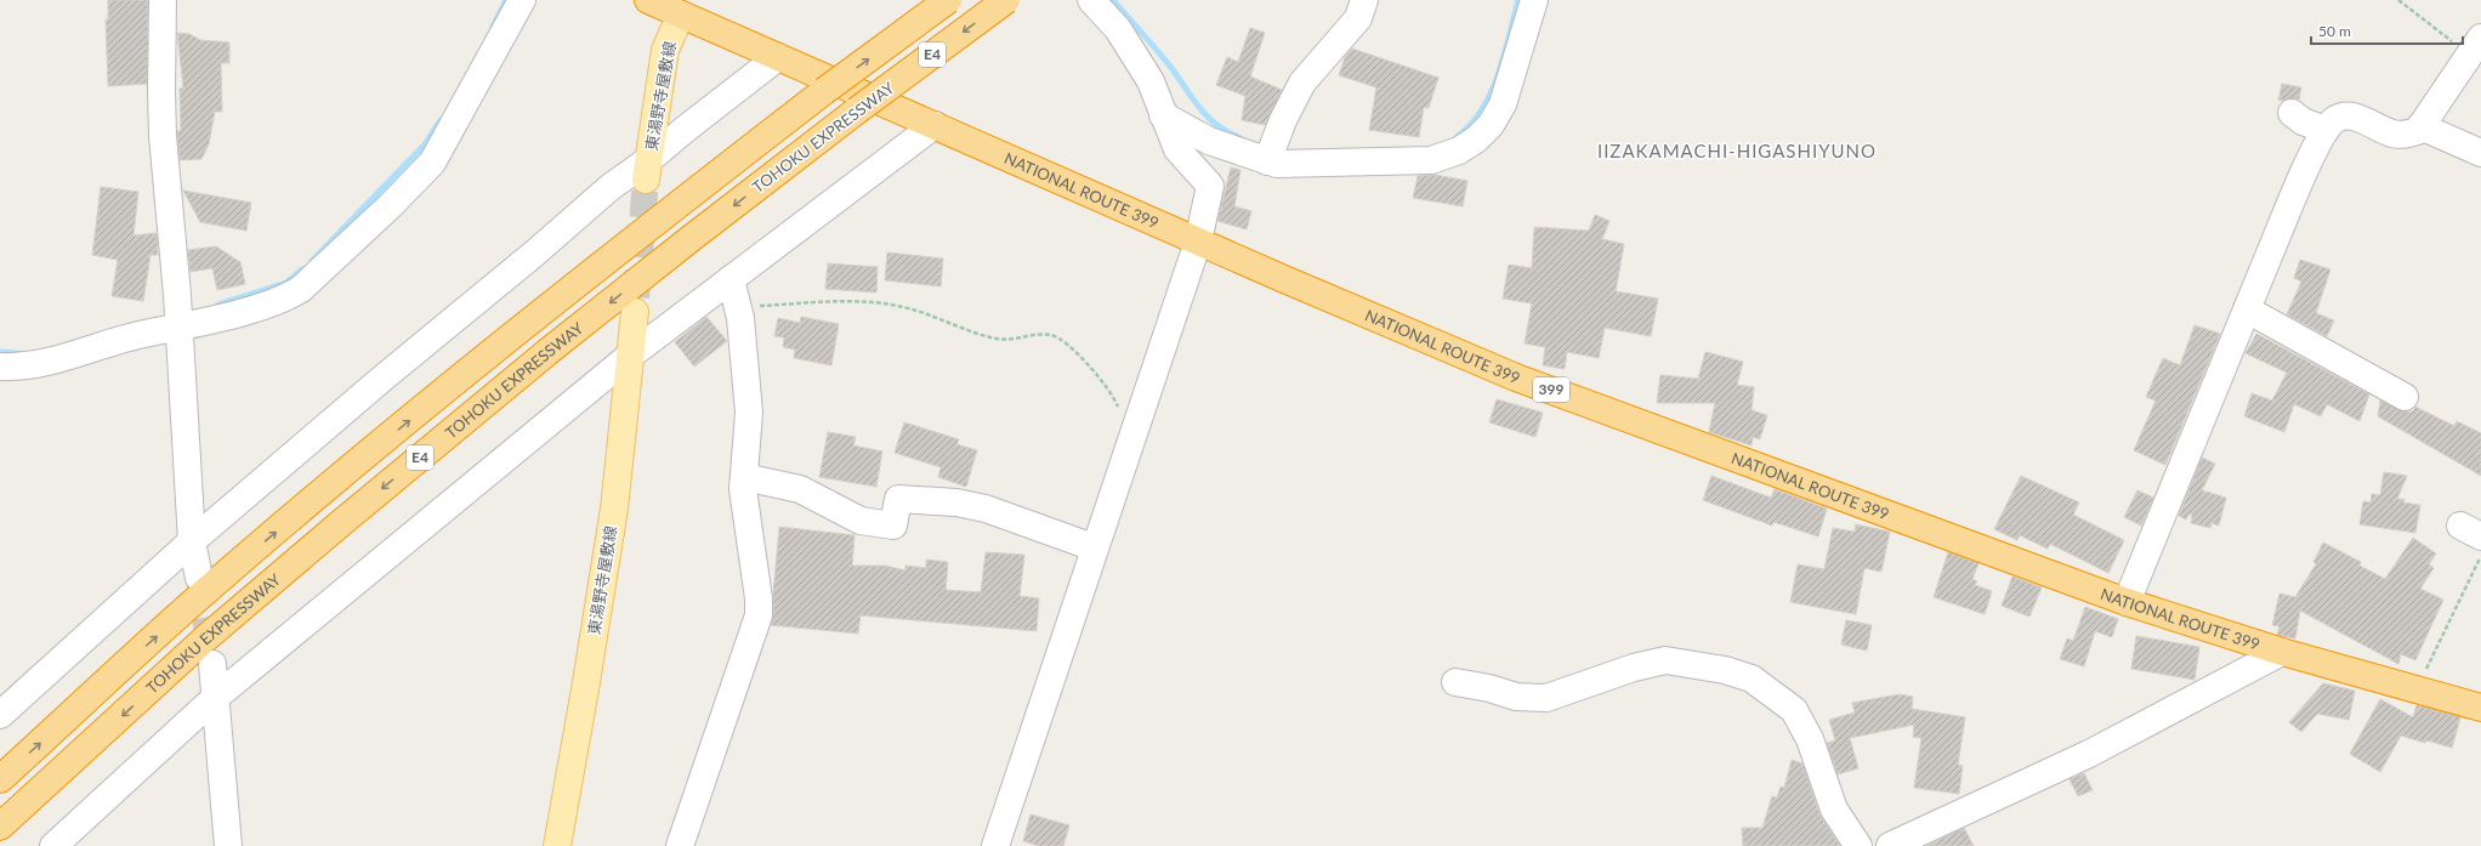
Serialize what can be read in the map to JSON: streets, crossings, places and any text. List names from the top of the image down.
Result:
{
  "streets": {
    "highway": [
      "E4",
      "TOHOKU EXPRESSWAY",
      "NATIONAL ROUTE 399",
      "399"
    ],
    "main road": ["東湯野寺屋敷線"]
  },
  "crossings": [
    ["東湯野寺屋敷線", "NATIONAL ROUTE 399"]
  ],
  "districts": ["IIZAKAMACHI-HIGASHIYUNO"],
  "scale_bar": "50 m"
}
